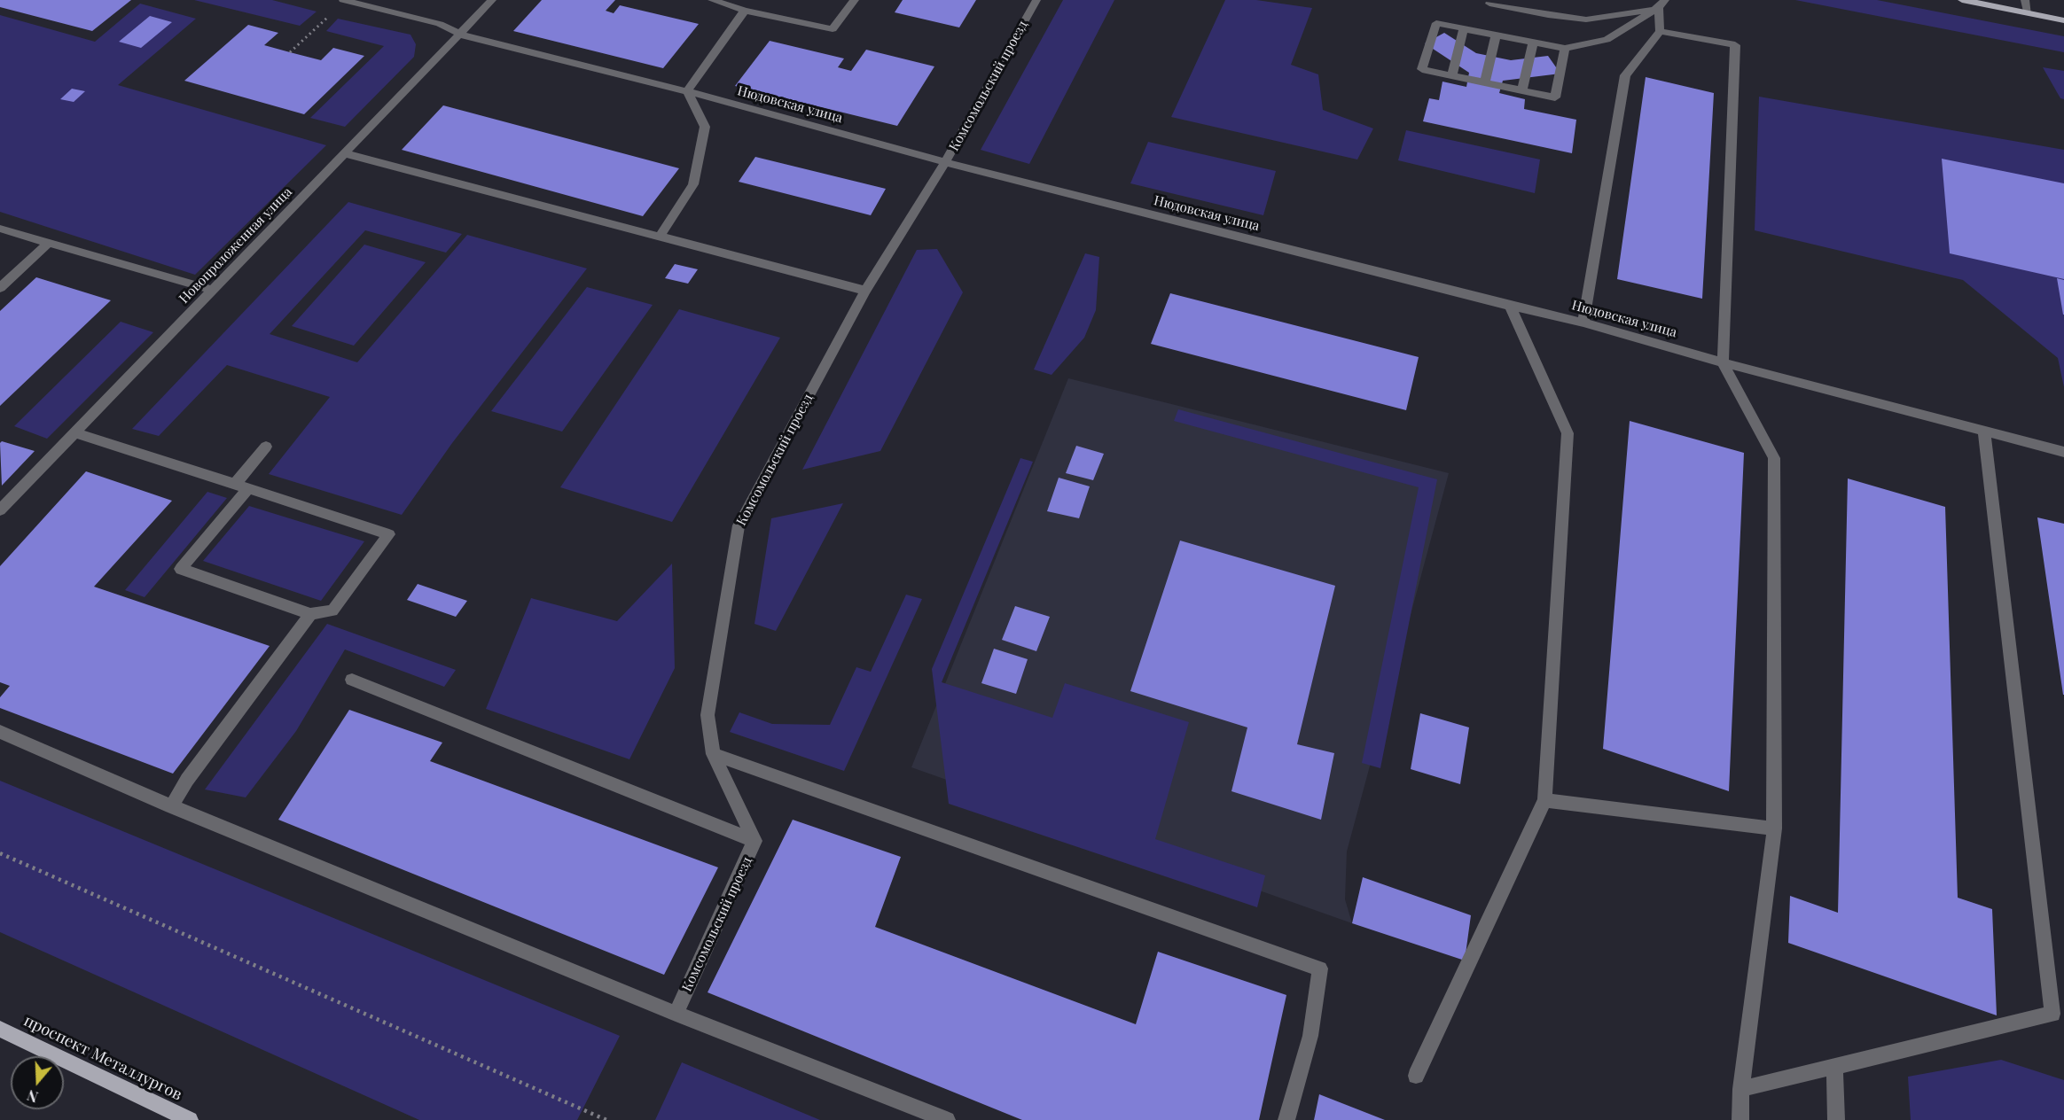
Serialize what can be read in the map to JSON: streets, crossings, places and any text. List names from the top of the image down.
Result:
{
  "streets": {
    "main road": ["проспект Металлургов"],
    "street": ["Комсомольский проезд", "Нюдовская улица", "Новопроложенная улица"]
  },
  "crossings": [
    ["Комсомольский проезд", "Нюдовская улица"],
    ["Нюдовская улица", "Новопроложенная улица"]
  ],
  "north": "bottom"
}
